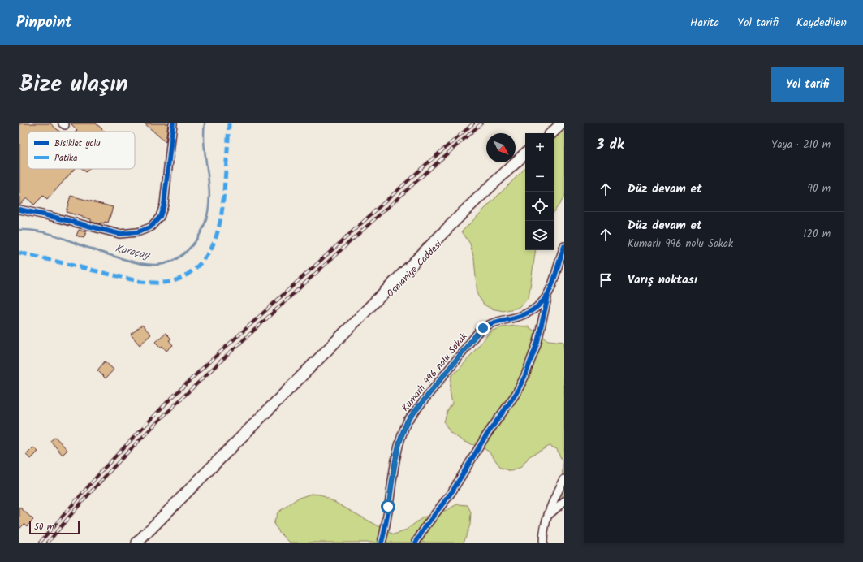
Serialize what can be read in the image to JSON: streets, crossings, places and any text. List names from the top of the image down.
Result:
{
  "streets": {
    "highway": ["Osmaniye Caddesi"],
    "street": ["Kumarlı 996 nolu Sokak"]
  },
  "water": ["Karaçay"],
  "legend": ["Bisiklet yolu", "Patika"],
  "scale_bar": "50 m",
  "north": "bottom right",
  "page": {
    "header": "Pinpoint",
    "nav": ["Harita", "Yol tarifi", "Kaydedilen"],
    "title": "Bize ulaşın",
    "buttons": "Yol tarifi",
    "heading": ["3 dk", "Yaya · 210 m"],
    "map_buttons": ["+", "−"],
    "list": [
      ["Düz devam et", "90 m"],
      ["Düz devam et", "Kumarlı 996 nolu Sokak", "120 m"],
      "Varış noktası"
    ],
    "scale": "50 m"
  }
}
